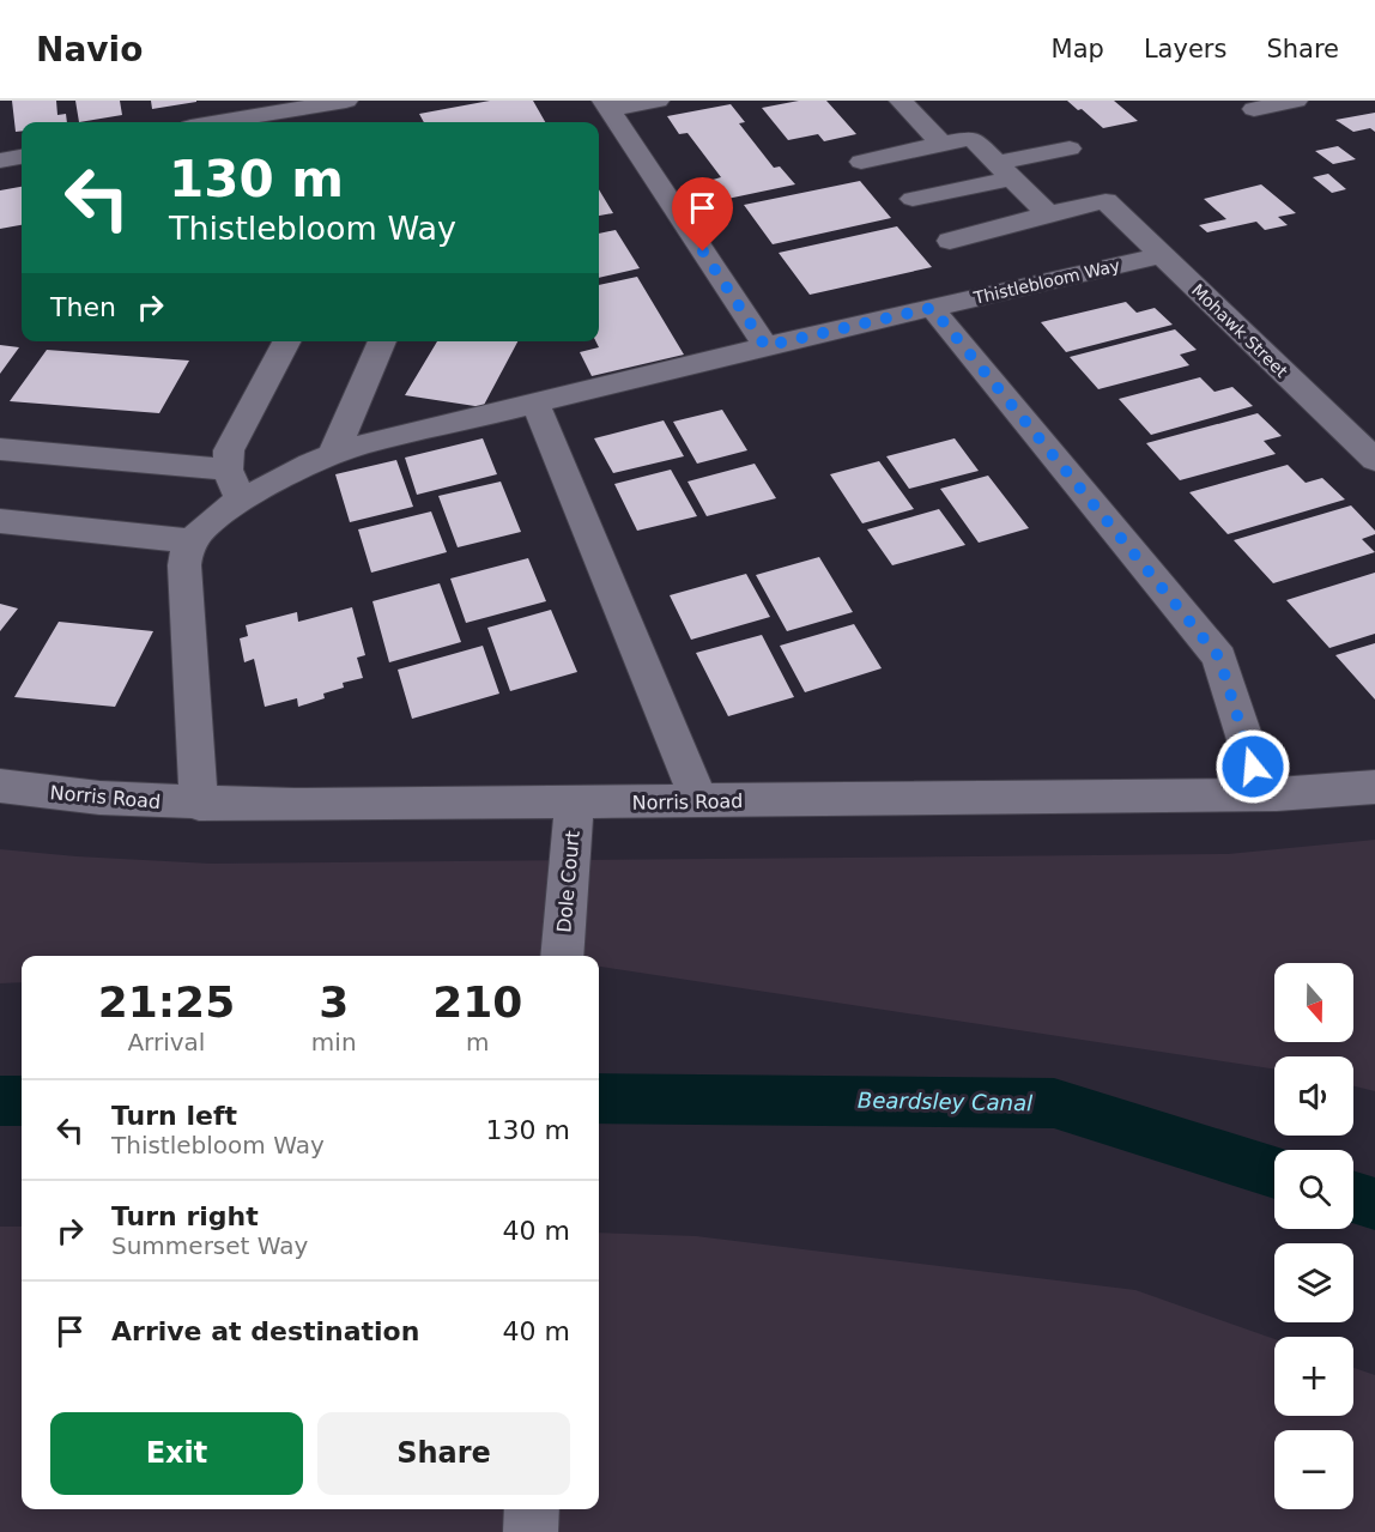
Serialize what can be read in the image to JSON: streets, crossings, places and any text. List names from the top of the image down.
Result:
{
  "streets": {
    "street": [
      "Thistlebloom Way",
      "Mohawk Street",
      "Norris Road",
      "Dole Court"
    ]
  },
  "crossings": [
    ["Thistlebloom Way", "Mohawk Street"],
    ["Norris Road", "Dole Court"]
  ],
  "water": ["Beardsley Canal"],
  "north": "bottom",
  "page": {
    "header": "Navio",
    "nav": ["Map", "Layers", "Share"],
    "turn": ["130 m", "Thistlebloom Way"],
    "then": "Then",
    "eta": [
      "21:25",
      "Arrival",
      "3",
      "min",
      "210",
      "m"
    ],
    "map_buttons": ["+", "−"],
    "list": [
      {
        "name": "Turn left",
        "note": "Thistlebloom Way",
        "value": "130 m"
      },
      {
        "name": "Turn right",
        "note": "Summerset Way",
        "value": "40 m"
      },
      {
        "name": "Arrive at destination",
        "value": "40 m"
      }
    ],
    "buttons": ["Exit", "Share"]
  }
}
